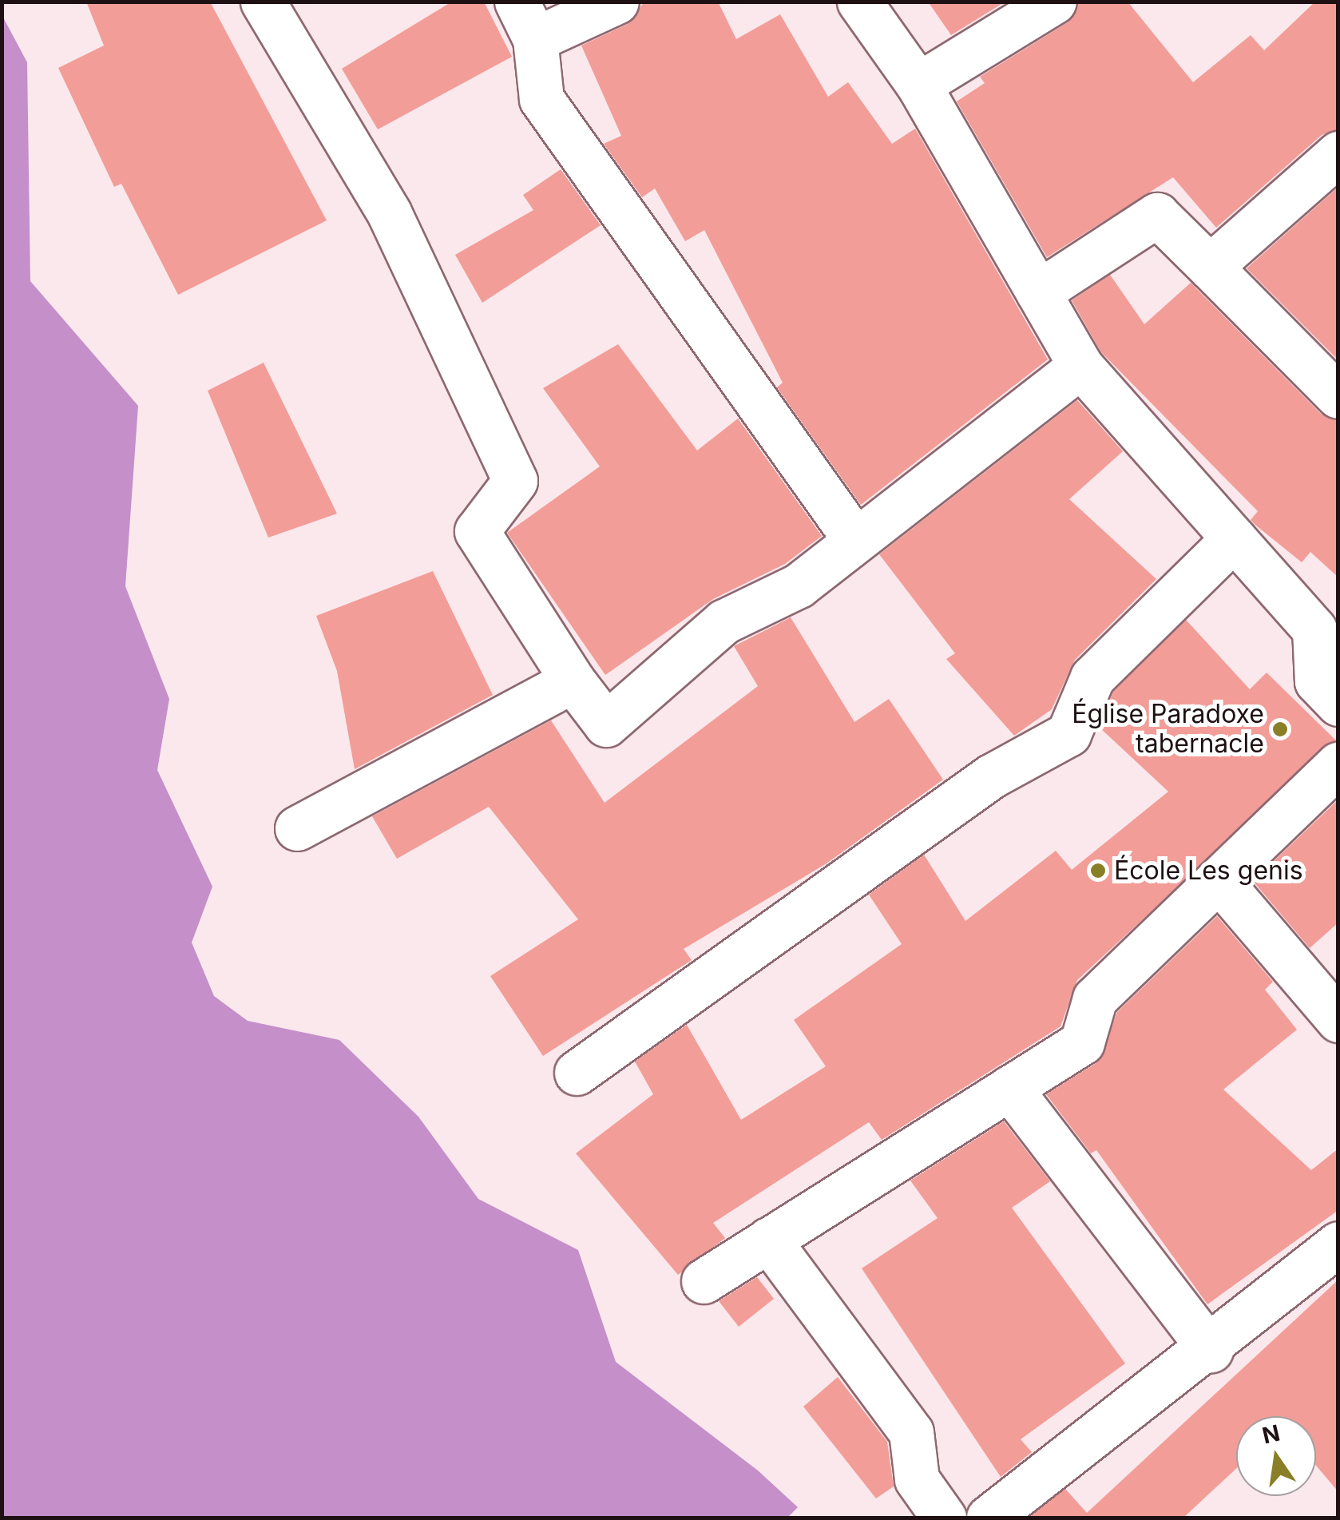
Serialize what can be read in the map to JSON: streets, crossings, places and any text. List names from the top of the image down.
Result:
{
  "places": ["Église Paradoxe tabernacle", "École Les genis"],
  "north": "top"
}
